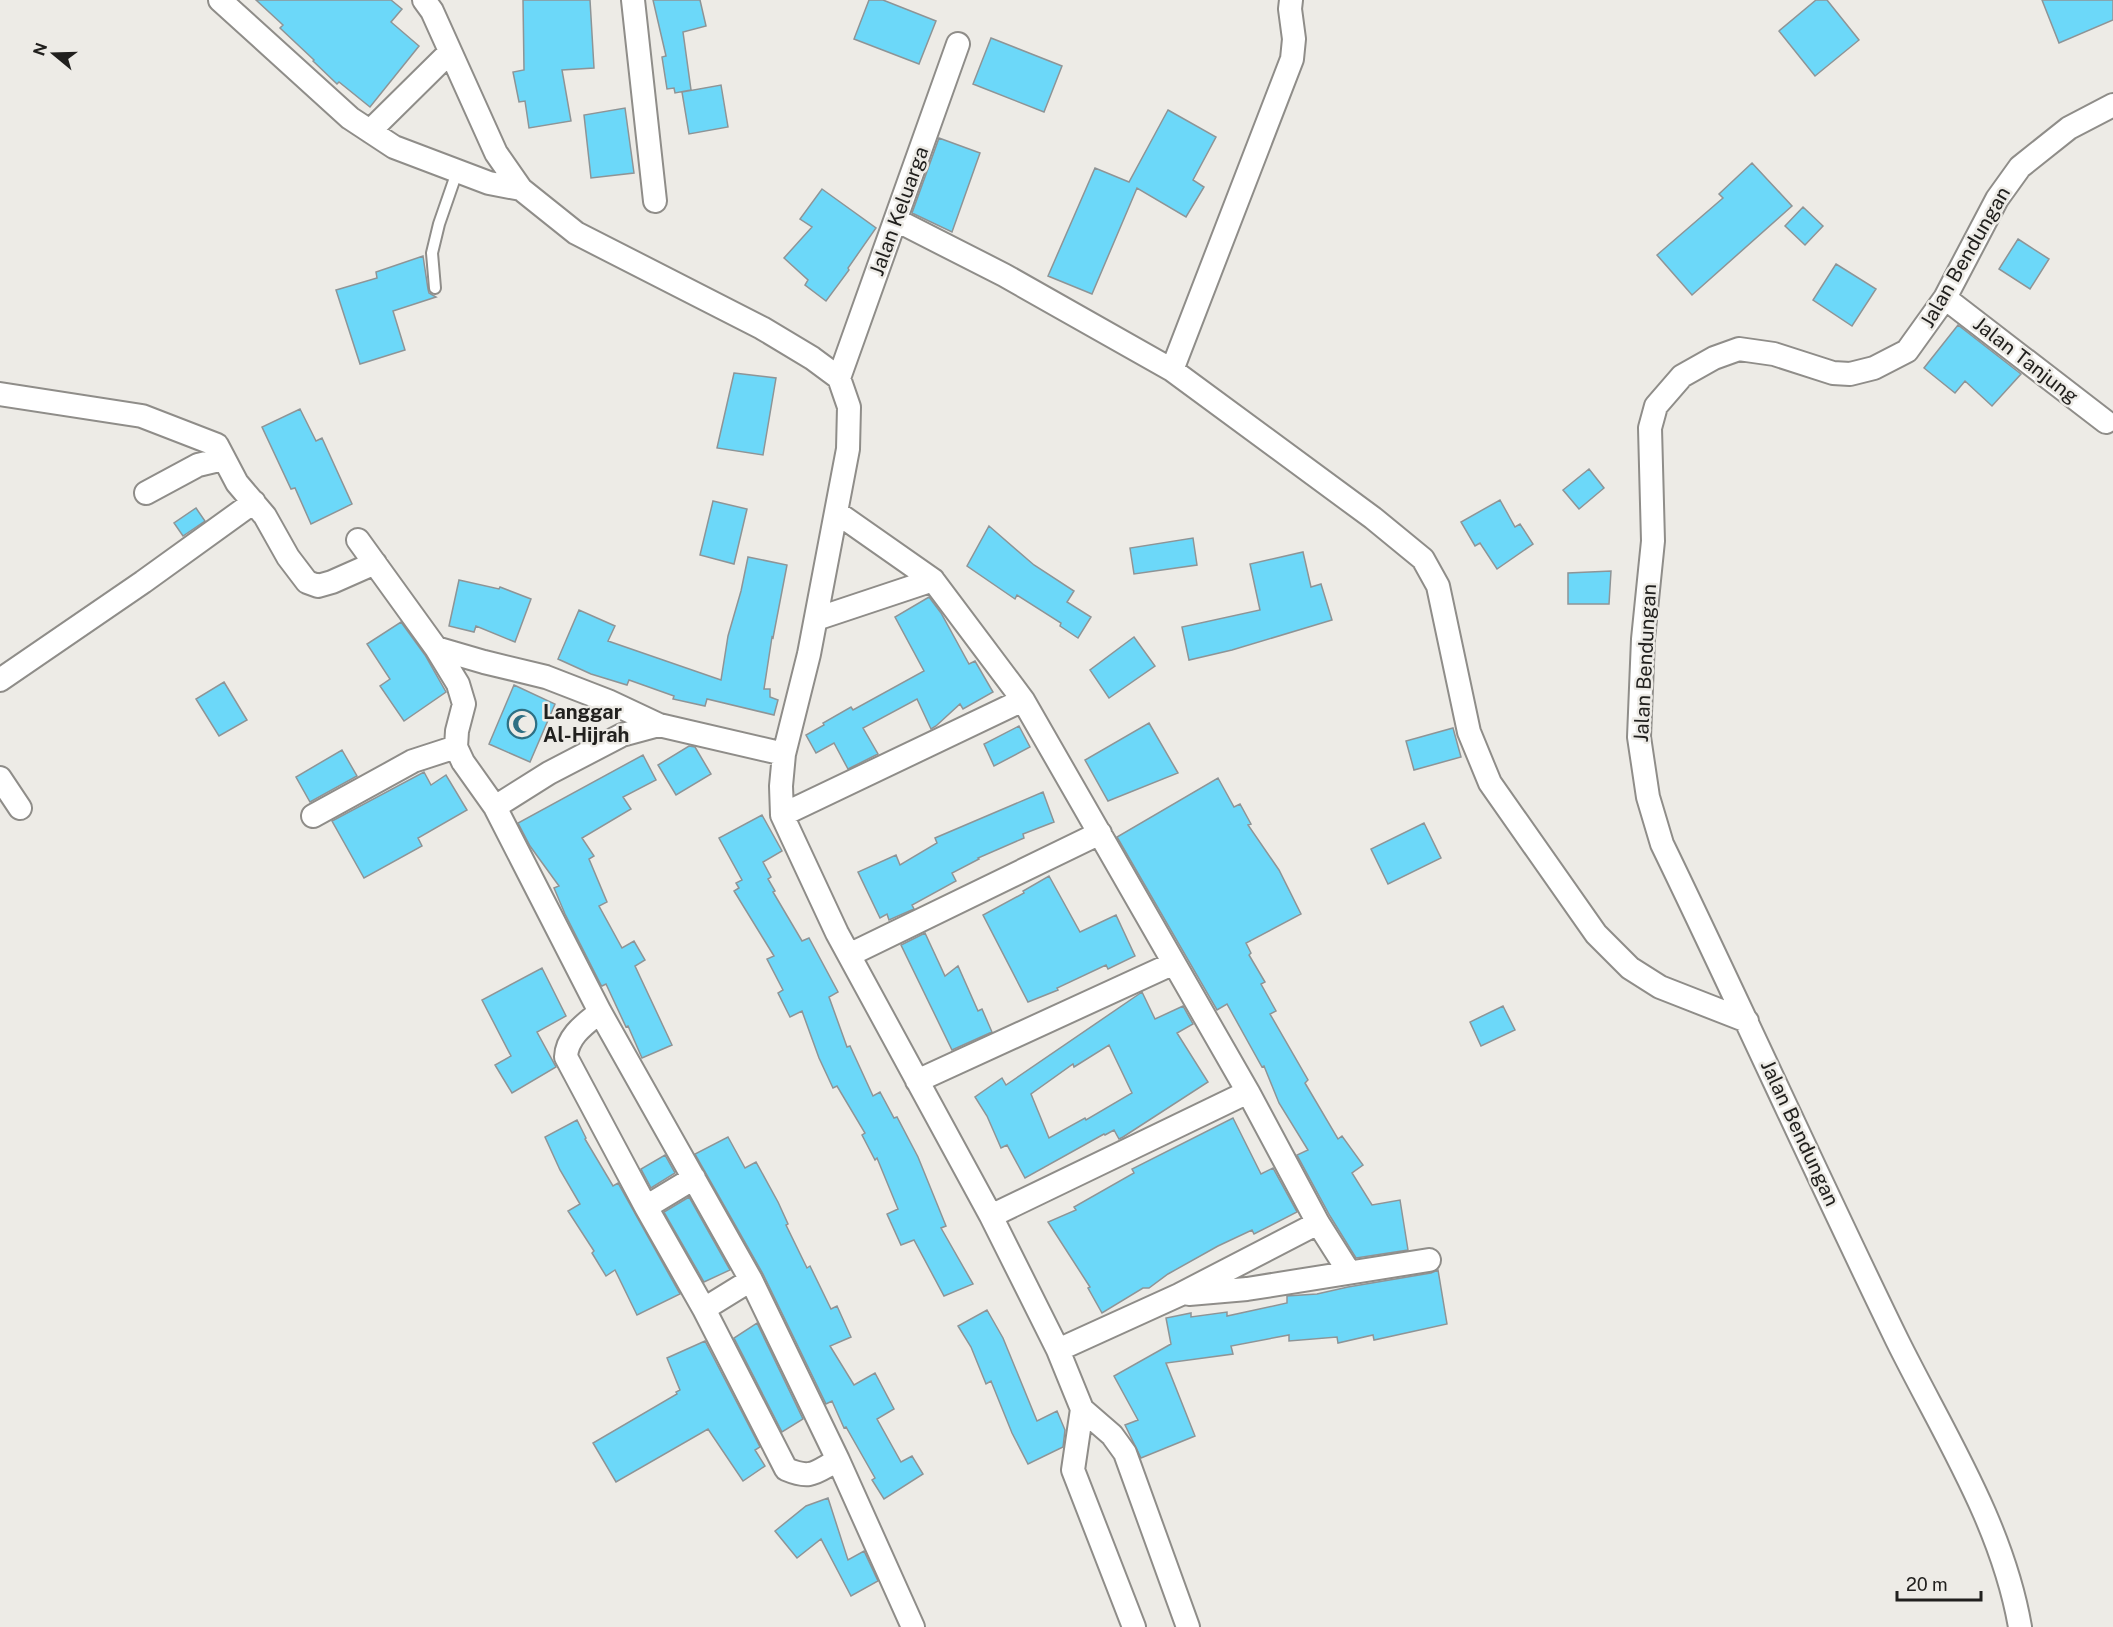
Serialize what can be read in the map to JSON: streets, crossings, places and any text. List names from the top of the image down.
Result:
{
  "streets": {
    "street": ["Jalan Keluarga", "Jalan Bendungan", "Jalan Tanjung"]
  },
  "crossings": [
    ["Jalan Bendungan", "Jalan Tanjung"]
  ],
  "places": {
    "mosque": ["Langgar Al-Hijrah"]
  },
  "scale_bar": "20 m",
  "north": "left"
}
